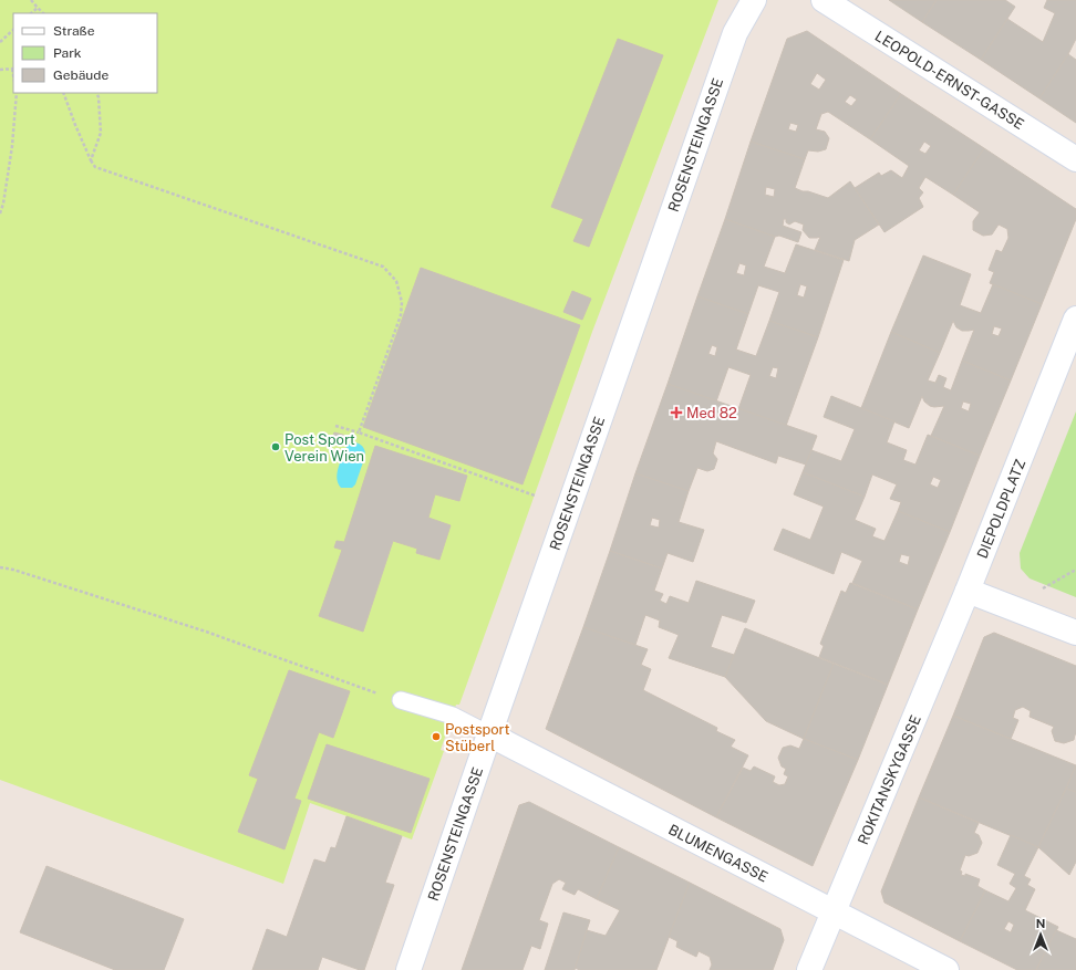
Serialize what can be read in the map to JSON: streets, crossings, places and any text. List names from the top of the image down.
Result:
{
  "streets": {
    "street": [
      "LEOPOLD-ERNST-GASSE",
      "ROSENSTEINGASSE",
      "DIEPOLDPLATZ",
      "ROKITANSKYGASSE",
      "BLUMENGASSE"
    ]
  },
  "crossings": [
    ["ROSENSTEINGASSE", "BLUMENGASSE"],
    ["DIEPOLDPLATZ", "ROKITANSKYGASSE"],
    ["ROKITANSKYGASSE", "BLUMENGASSE"]
  ],
  "places": {
    "health": ["Med 82"],
    "other": ["Post Sport Verein Wien", "Postsport Stüberl"]
  },
  "legend": ["Straße", "Park", "Gebäude"],
  "north": "top"
}
